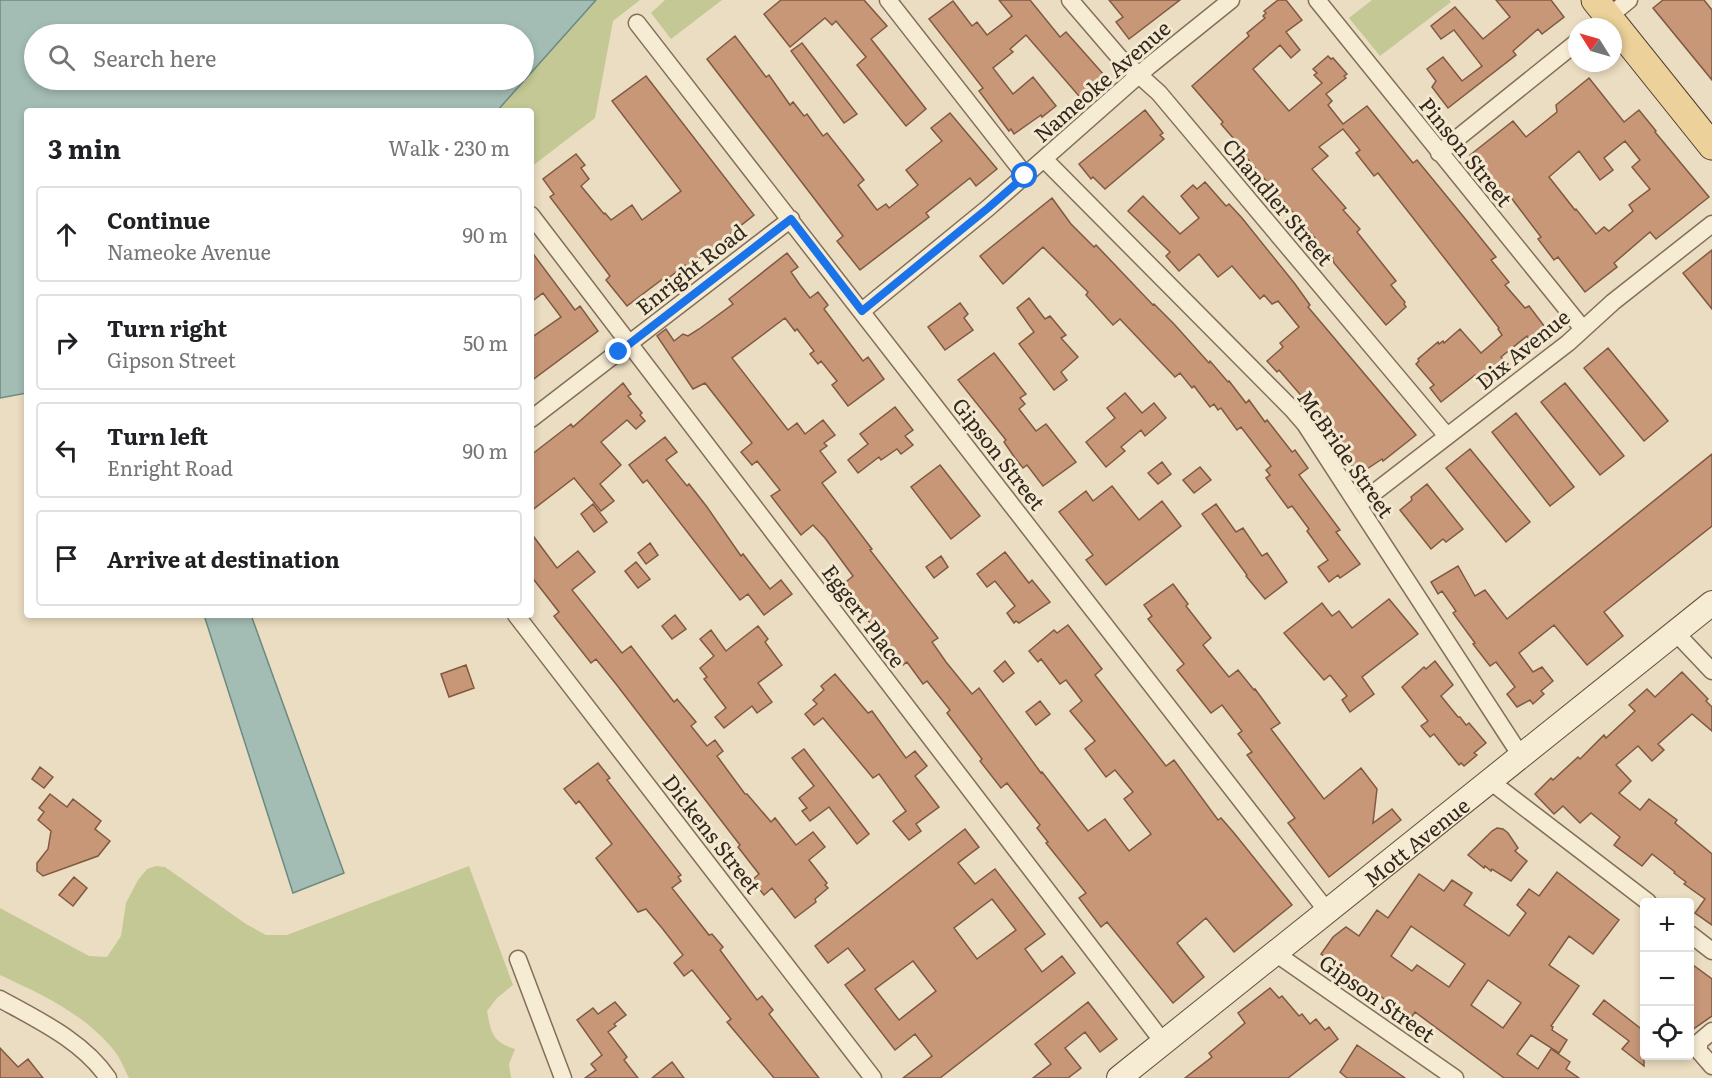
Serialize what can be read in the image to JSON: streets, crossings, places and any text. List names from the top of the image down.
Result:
{
  "streets": {
    "street": [
      "Nameoke Avenue",
      "Pinson Street",
      "Chandler Street",
      "Enright Road",
      "Dix Avenue",
      "Gipson Street",
      "McBride Street",
      "Eggert Place",
      "Dickens Street",
      "Mott Avenue"
    ]
  },
  "crossings": [
    ["Nameoke Avenue", "Chandler Street"],
    ["Nameoke Avenue", "Gipson Street"],
    ["Nameoke Avenue", "McBride Street"],
    ["Pinson Street", "Dix Avenue"],
    ["Chandler Street", "Dix Avenue"],
    ["Enright Road", "Gipson Street"],
    ["Enright Road", "Eggert Place"],
    ["Dix Avenue", "McBride Street"],
    ["Gipson Street", "Mott Avenue"],
    ["McBride Street", "Mott Avenue"],
    ["Eggert Place", "Mott Avenue"]
  ],
  "north": "top left",
  "page": {
    "search": "Search here",
    "heading": ["3 min", "Walk · 230 m"],
    "list": [
      ["Continue", "Nameoke Avenue", "90 m"],
      ["Turn right", "Gipson Street", "50 m"],
      ["Turn left", "Enright Road", "90 m"],
      "Arrive at destination"
    ],
    "map_buttons": ["+", "−"]
  }
}
